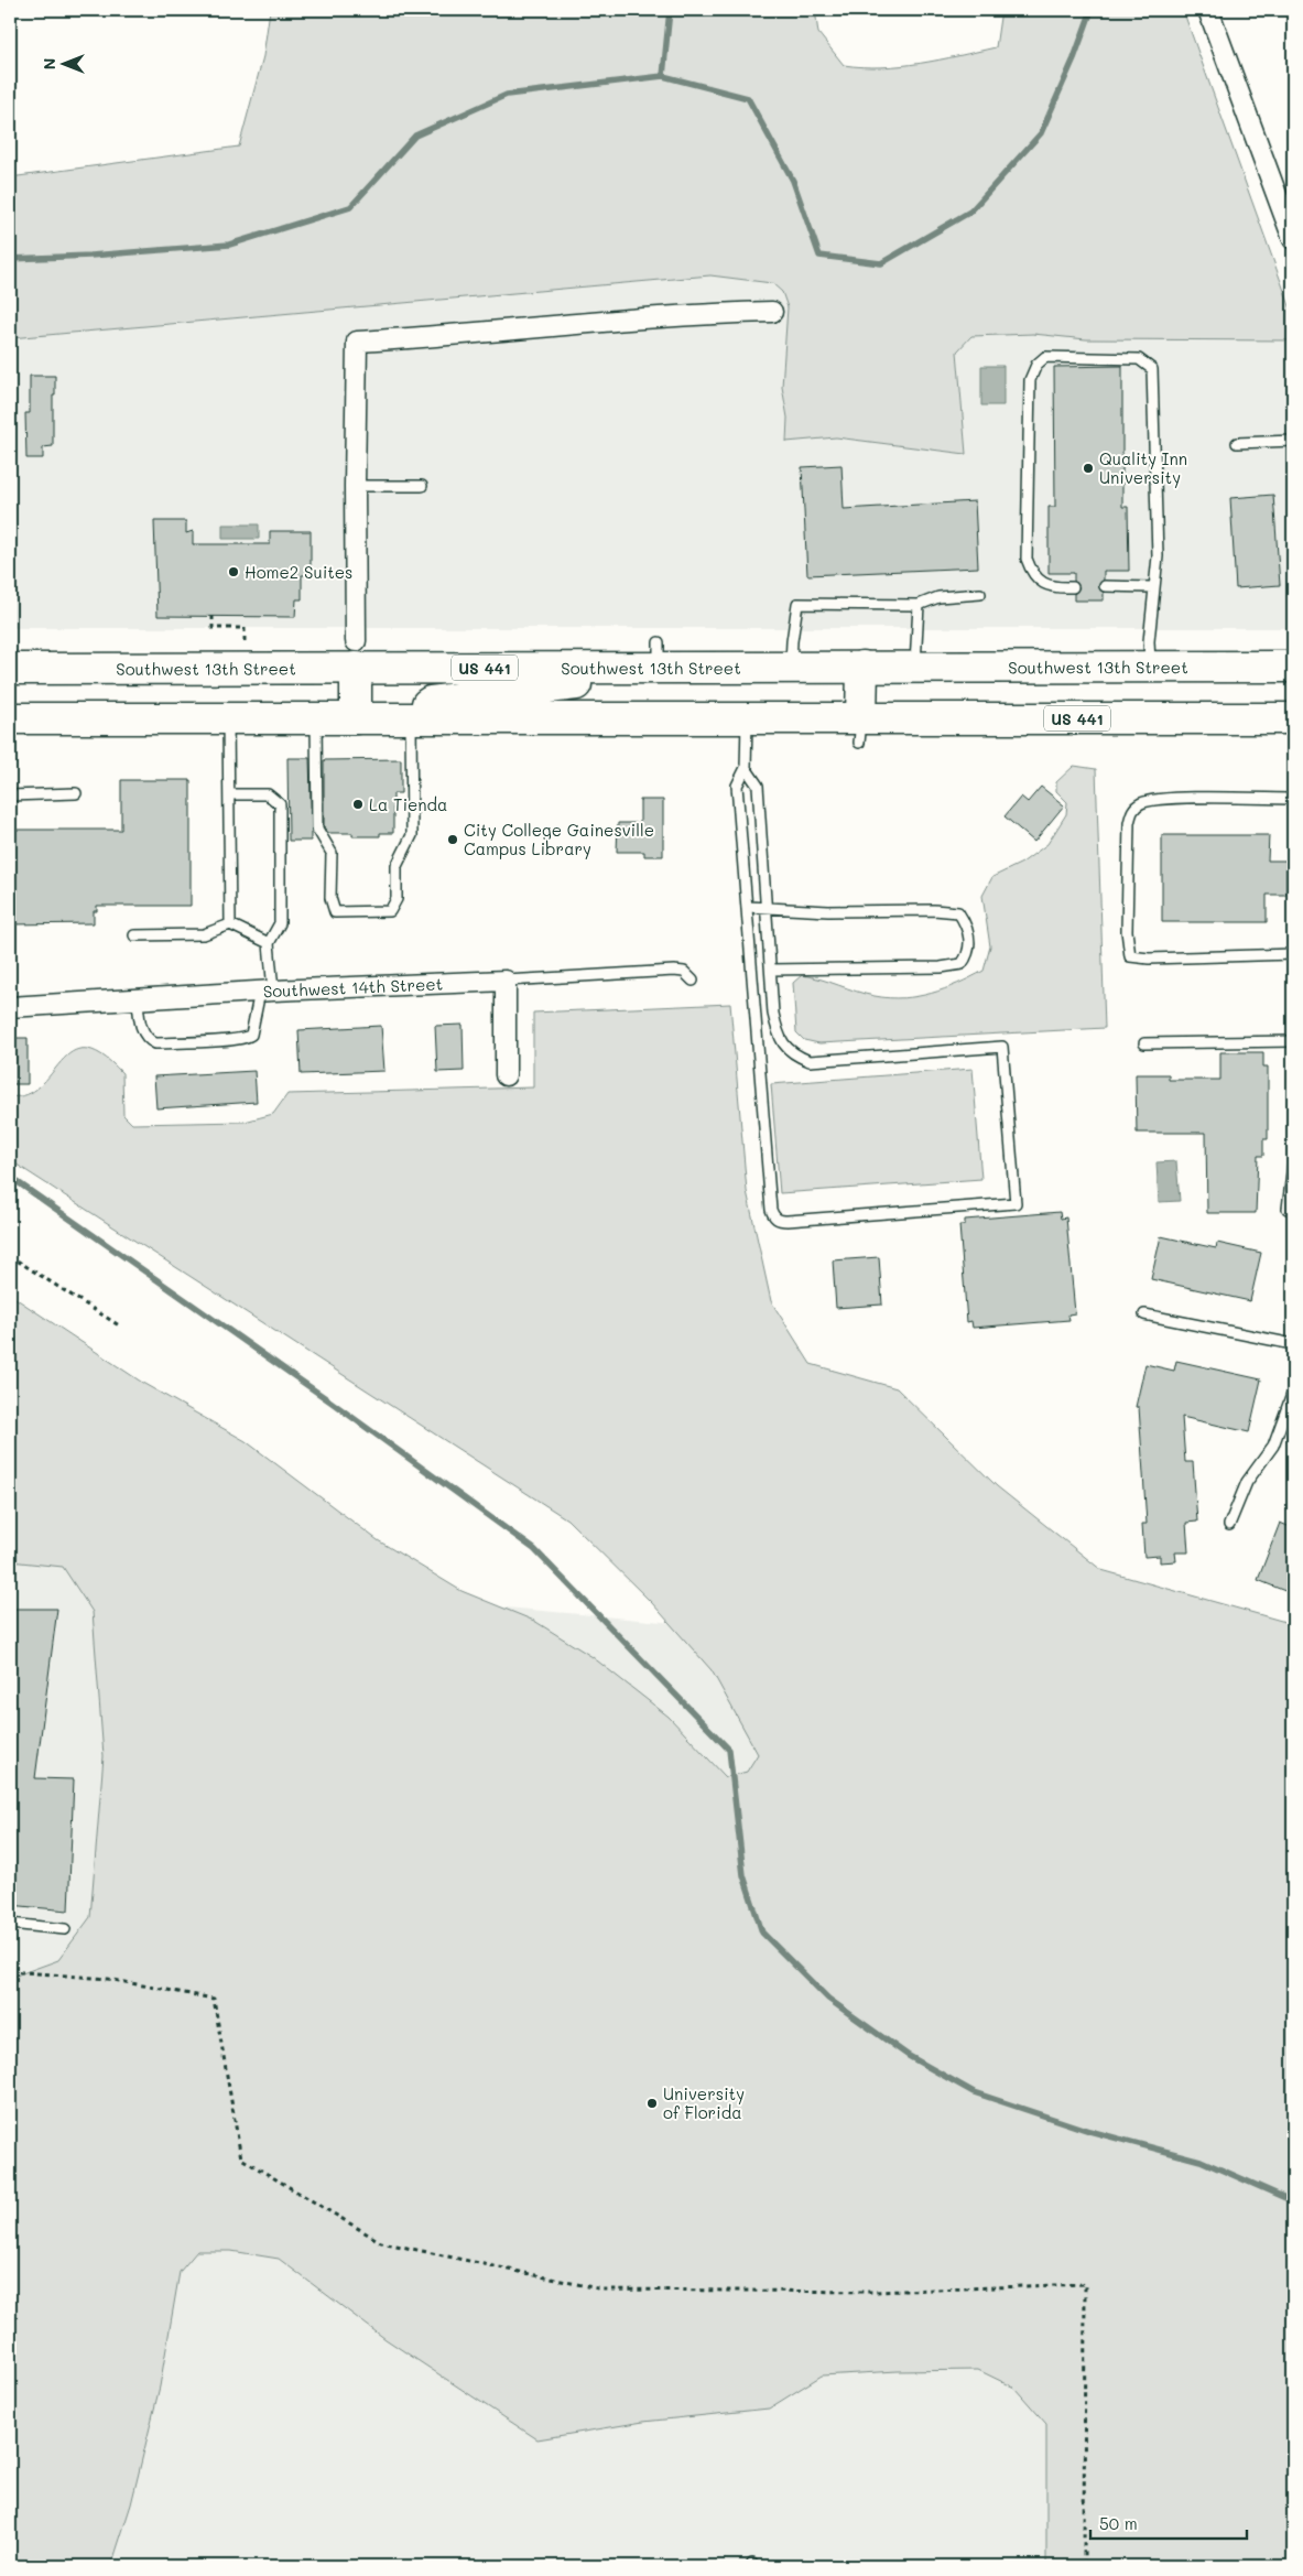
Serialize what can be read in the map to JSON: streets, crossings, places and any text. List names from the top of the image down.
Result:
{
  "streets": {
    "main road": ["Southwest 13th Street", "US 441"],
    "street": ["Southwest 14th Street"]
  },
  "places": [
    "Quality Inn University",
    "Home2 Suites",
    "La Tienda",
    "City College Gainesville Campus Library",
    "University of Florida"
  ],
  "scale_bar": "50 m",
  "north": "left"
}
